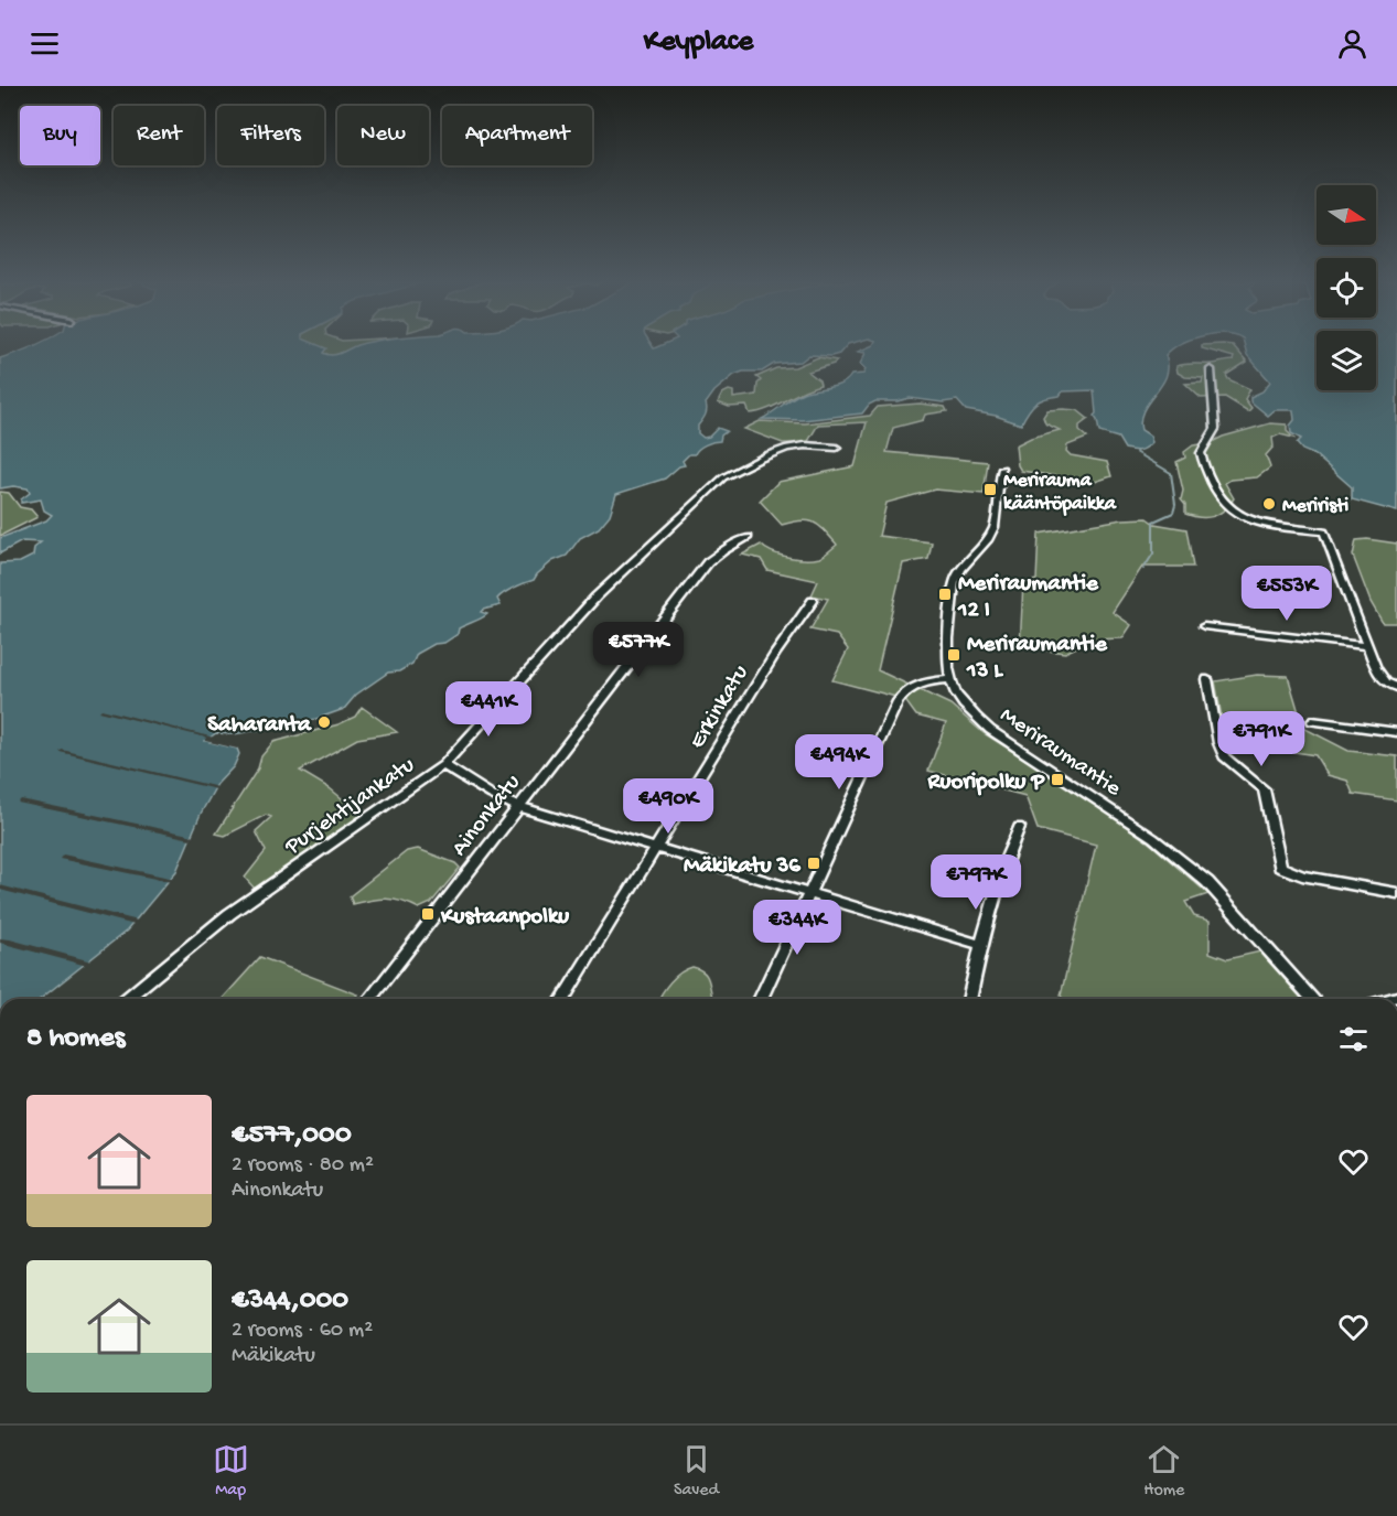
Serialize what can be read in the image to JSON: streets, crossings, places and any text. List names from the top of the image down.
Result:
{
  "streets": {
    "street": [
      "Erkinkatu",
      "Meriraumantie",
      "Purjehtijankatu",
      "Ainonkatu"
    ]
  },
  "places": {
    "transit": [
      "Merirauma kääntöpaikka",
      "Meriraumantie 12 I",
      "Meriraumantie 13 L",
      "Ruoripolku P",
      "Mäkikatu 36",
      "Kustaanpolku"
    ],
    "other": ["Meriristi", "Saharanta"]
  },
  "north": "right",
  "page": {
    "header": "Keyplace",
    "chip": [
      "Buy",
      "Rent",
      "Filters",
      "New",
      "Apartment"
    ],
    "price": [
      "€553K",
      "€577K",
      "€441K",
      "€791K",
      "€494K",
      "€490K",
      "€797K",
      "€344K"
    ],
    "heading": "8 homes",
    "list": [
      {
        "name": "€577,000",
        "note": "2 rooms · 80 m² · Ainonkatu"
      },
      {
        "name": "€344,000",
        "note": "2 rooms · 60 m² · Mäkikatu"
      }
    ],
    "tabs": ["Map", "Saved", "Home"]
  }
}
